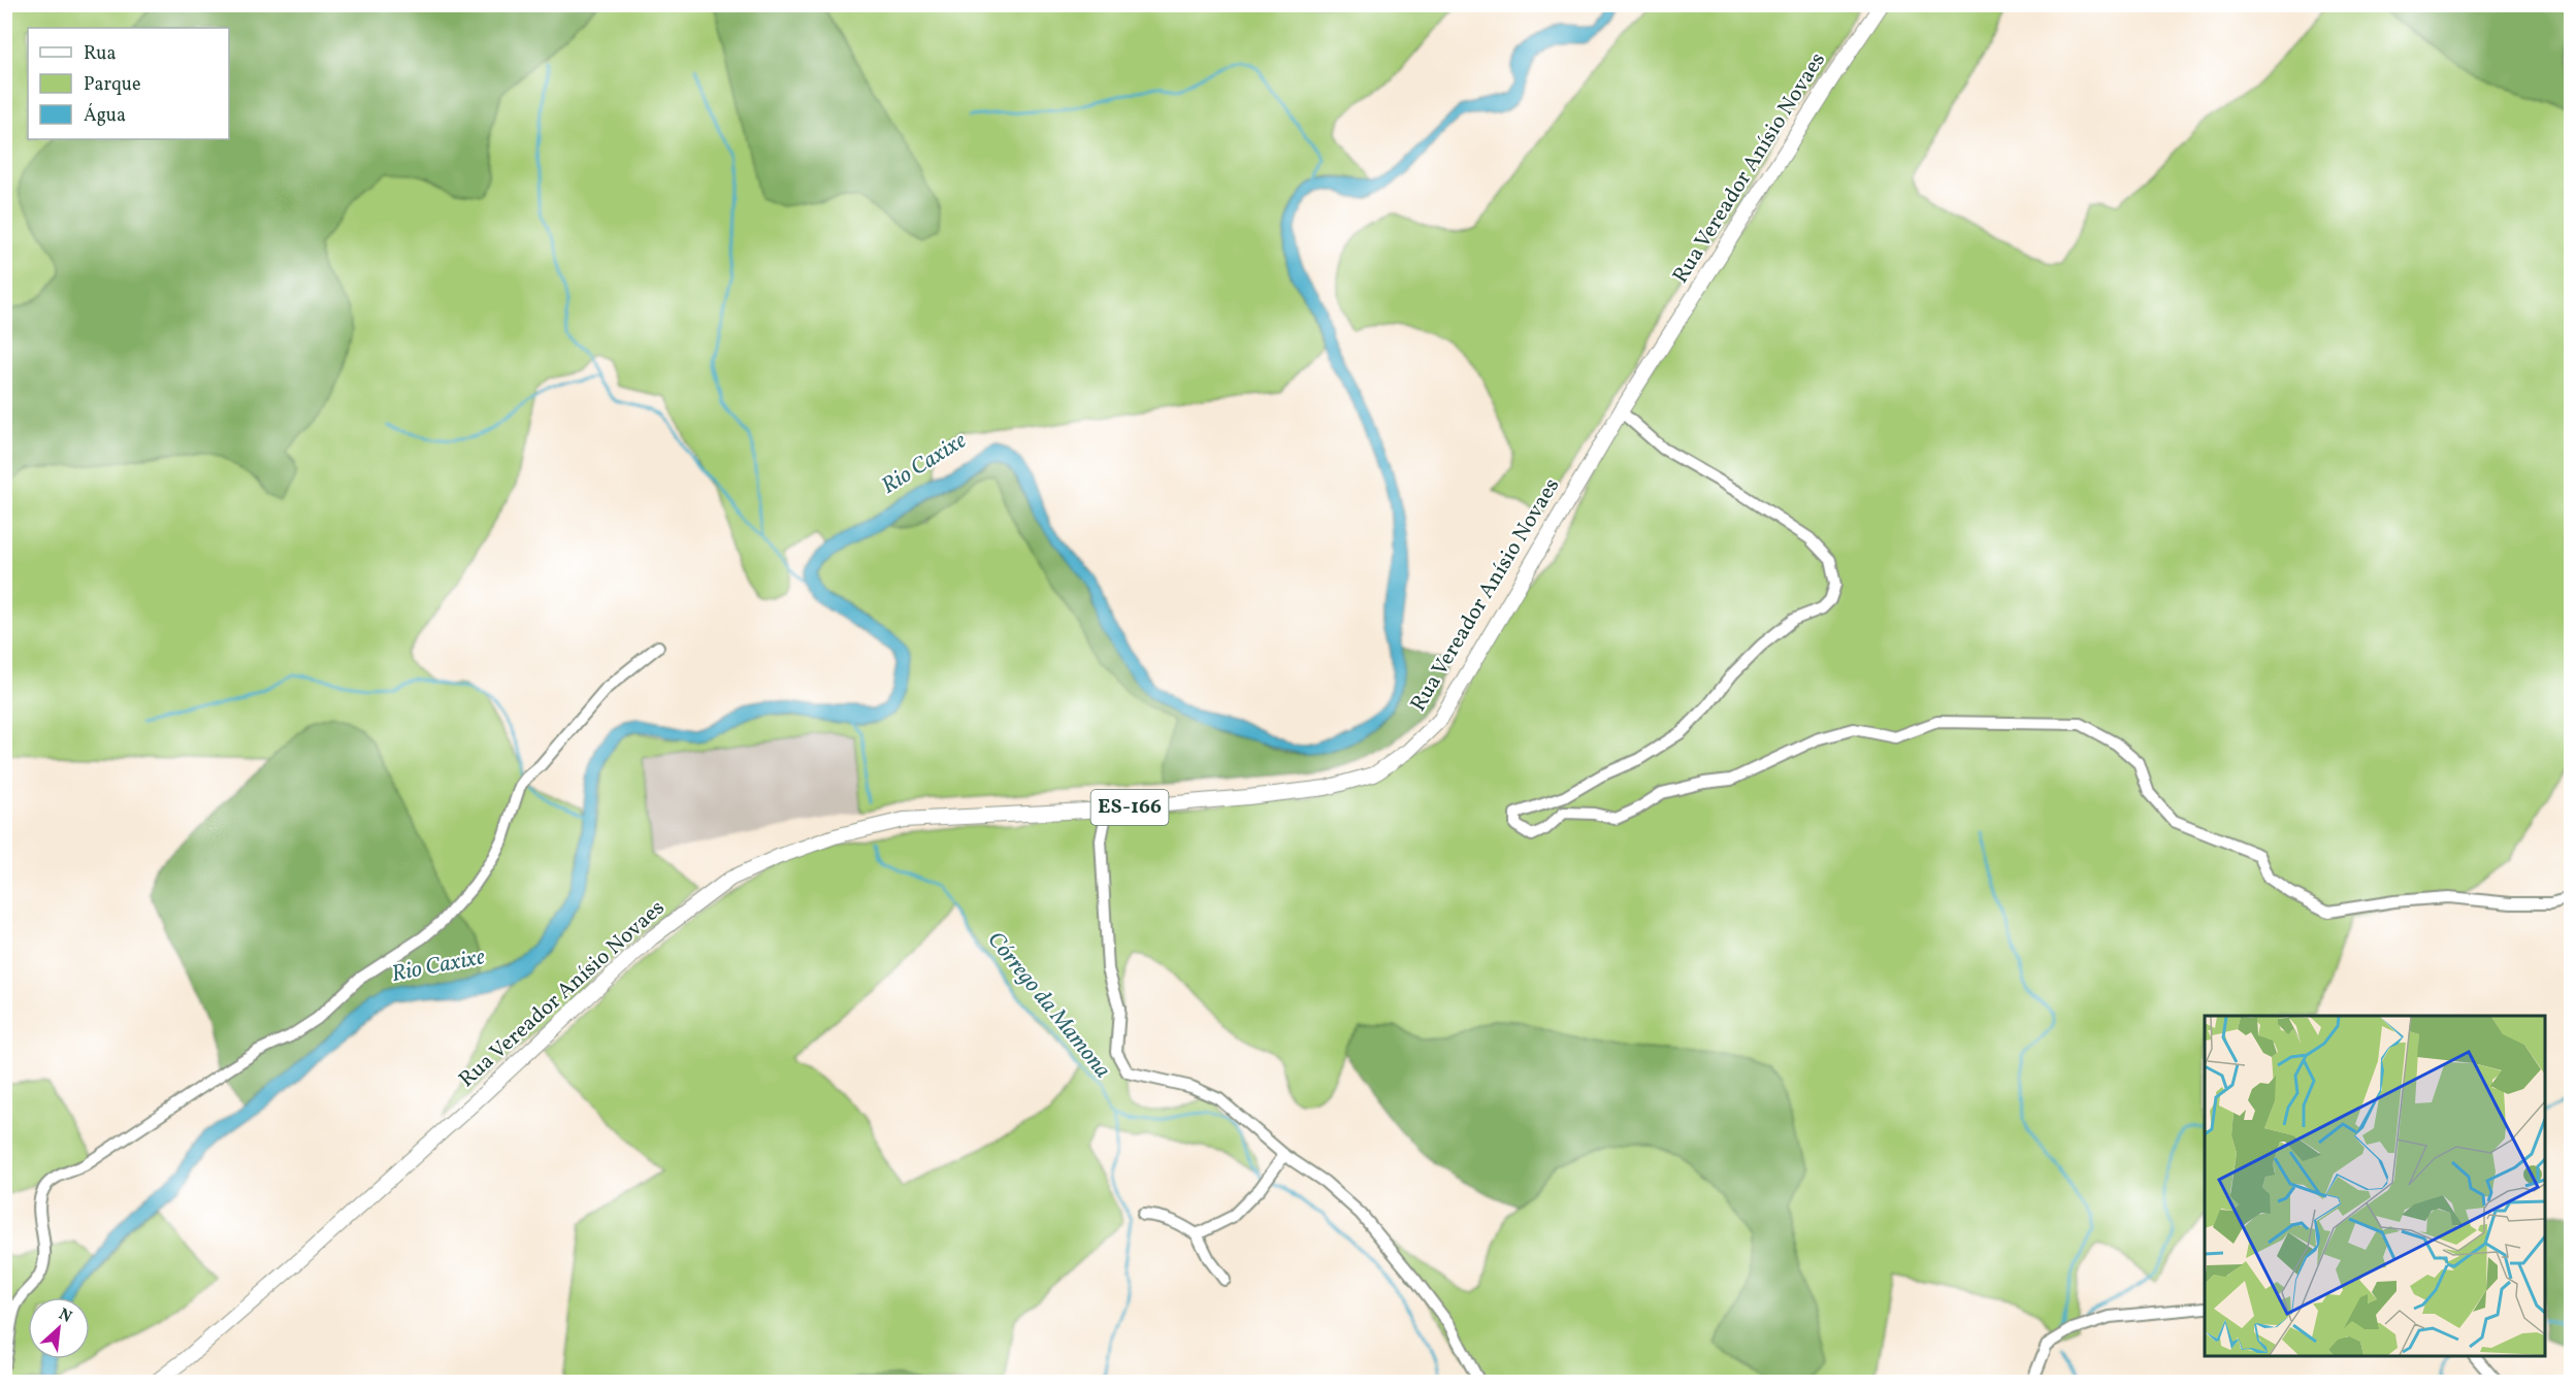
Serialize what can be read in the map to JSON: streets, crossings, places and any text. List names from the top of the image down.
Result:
{
  "streets": {
    "main road": ["Rua Vereador Anísio Novaes", "ES-166"]
  },
  "water": ["Rio Caxixe", "Córrego da Mamona"],
  "legend": ["Rua", "Parque", "Água"],
  "north": "top right"
}
